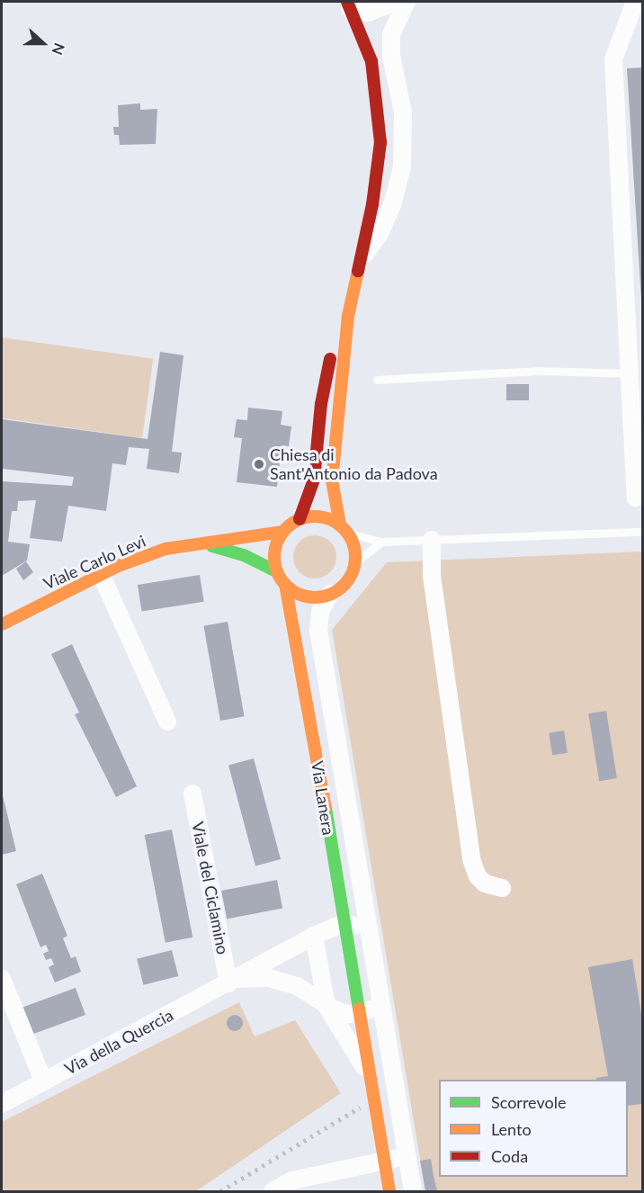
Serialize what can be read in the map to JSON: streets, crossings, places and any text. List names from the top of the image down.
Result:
{
  "streets": {
    "main road": ["Viale Carlo Levi", "Via Lanera"],
    "street": ["Viale del Ciclamino", "Via della Quercia"]
  },
  "crossings": [
    ["Viale Carlo Levi", "Via Lanera"],
    ["Via Lanera", "Via della Quercia"],
    ["Viale del Ciclamino", "Via della Quercia"]
  ],
  "places": ["Chiesa di Sant'Antonio da Padova"],
  "legend": ["Scorrevole", "Lento", "Coda"],
  "north": "right"
}
